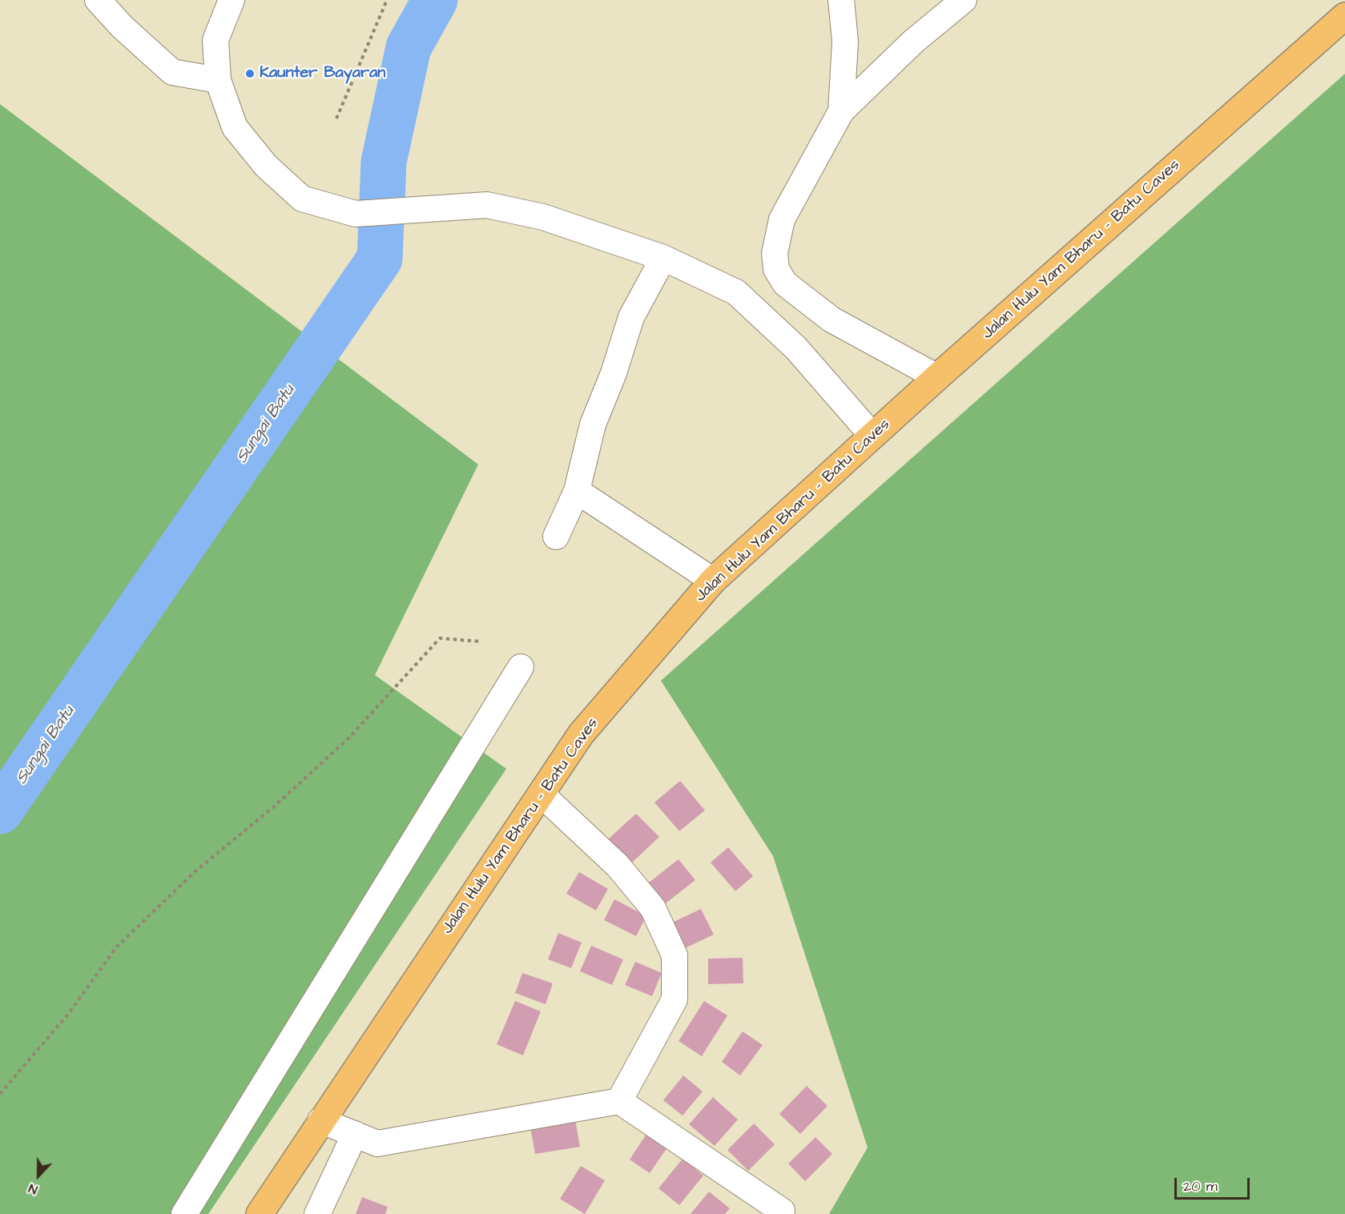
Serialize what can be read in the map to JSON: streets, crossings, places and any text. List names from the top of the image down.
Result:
{
  "streets": {
    "main road": ["Jalan Hulu Yam Bharu - Batu Caves"]
  },
  "water": ["Sungai Batu"],
  "places": ["Kaunter Bayaran"],
  "scale_bar": "20 m",
  "north": "bottom"
}
